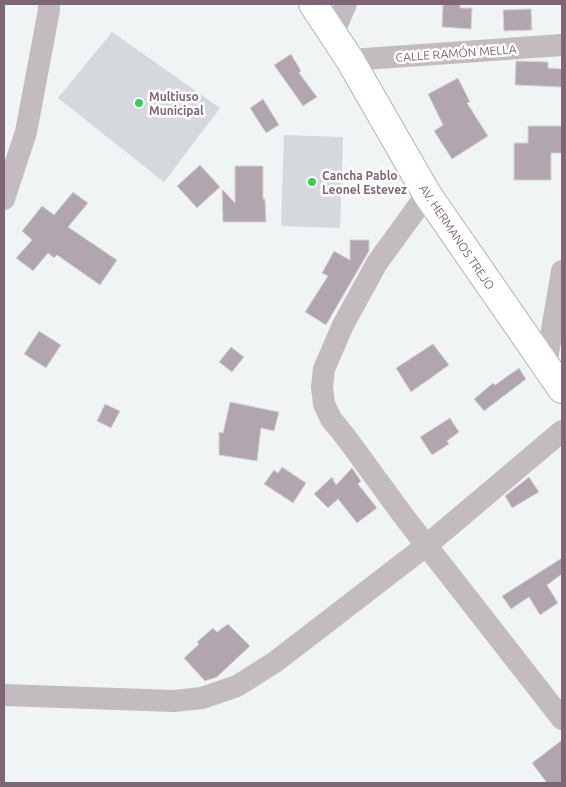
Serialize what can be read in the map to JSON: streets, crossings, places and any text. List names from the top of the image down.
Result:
{
  "streets": {
    "main road": ["AV. HERMANOS TREJO"],
    "street": ["CALLE RAMÓN MELLA"]
  },
  "crossings": [
    ["CALLE RAMÓN MELLA", "AV. HERMANOS TREJO"]
  ],
  "places": ["Multiuso Municipal", "Cancha Pablo Leonel Estevez"]
}
